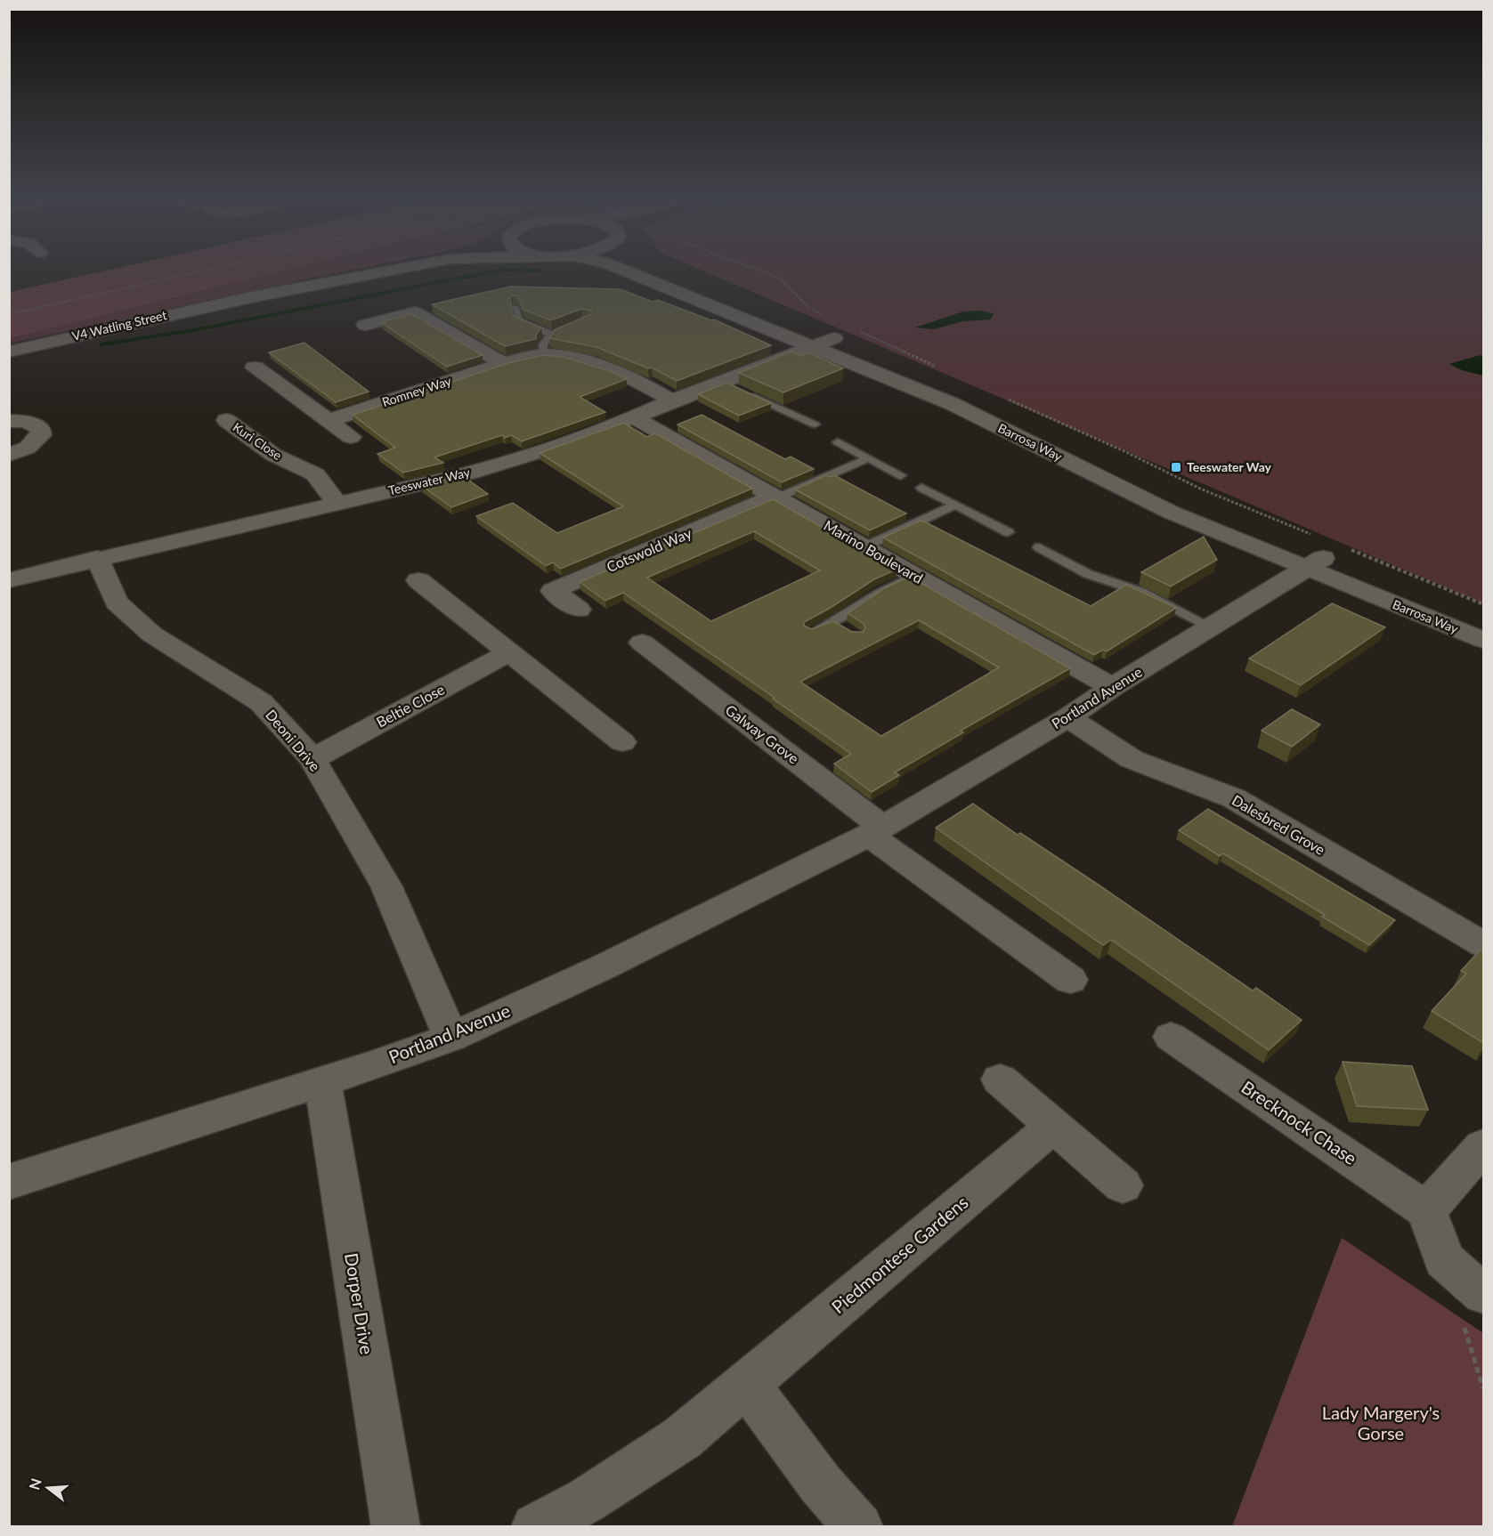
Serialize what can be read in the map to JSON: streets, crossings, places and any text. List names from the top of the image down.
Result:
{
  "streets": {
    "street": [
      "V4 Watling Street",
      "Romney Way",
      "Kuri Close",
      "Barrosa Way",
      "Teeswater Way",
      "Cotswold Way",
      "Marino Boulevard",
      "Portland Avenue",
      "Beltie Close",
      "Galway Grove",
      "Deoni Drive",
      "Dalesbred Grove",
      "Brecknock Chase",
      "Piedmontese Gardens",
      "Dorper Drive"
    ]
  },
  "crossings": [
    ["Romney Way", "Teeswater Way"],
    ["Kuri Close", "Teeswater Way"],
    ["Barrosa Way", "Teeswater Way"],
    ["Barrosa Way", "Portland Avenue"],
    ["Teeswater Way", "Marino Boulevard"],
    ["Teeswater Way", "Deoni Drive"],
    ["Cotswold Way", "Marino Boulevard"],
    ["Marino Boulevard", "Portland Avenue"],
    ["Portland Avenue", "Galway Grove"],
    ["Portland Avenue", "Deoni Drive"],
    ["Portland Avenue", "Dalesbred Grove"],
    ["Portland Avenue", "Dorper Drive"],
    ["Beltie Close", "Deoni Drive"]
  ],
  "parks": ["Lady Margery's Gorse"],
  "places": {
    "transit": ["Teeswater Way"]
  },
  "north": "left"
}
